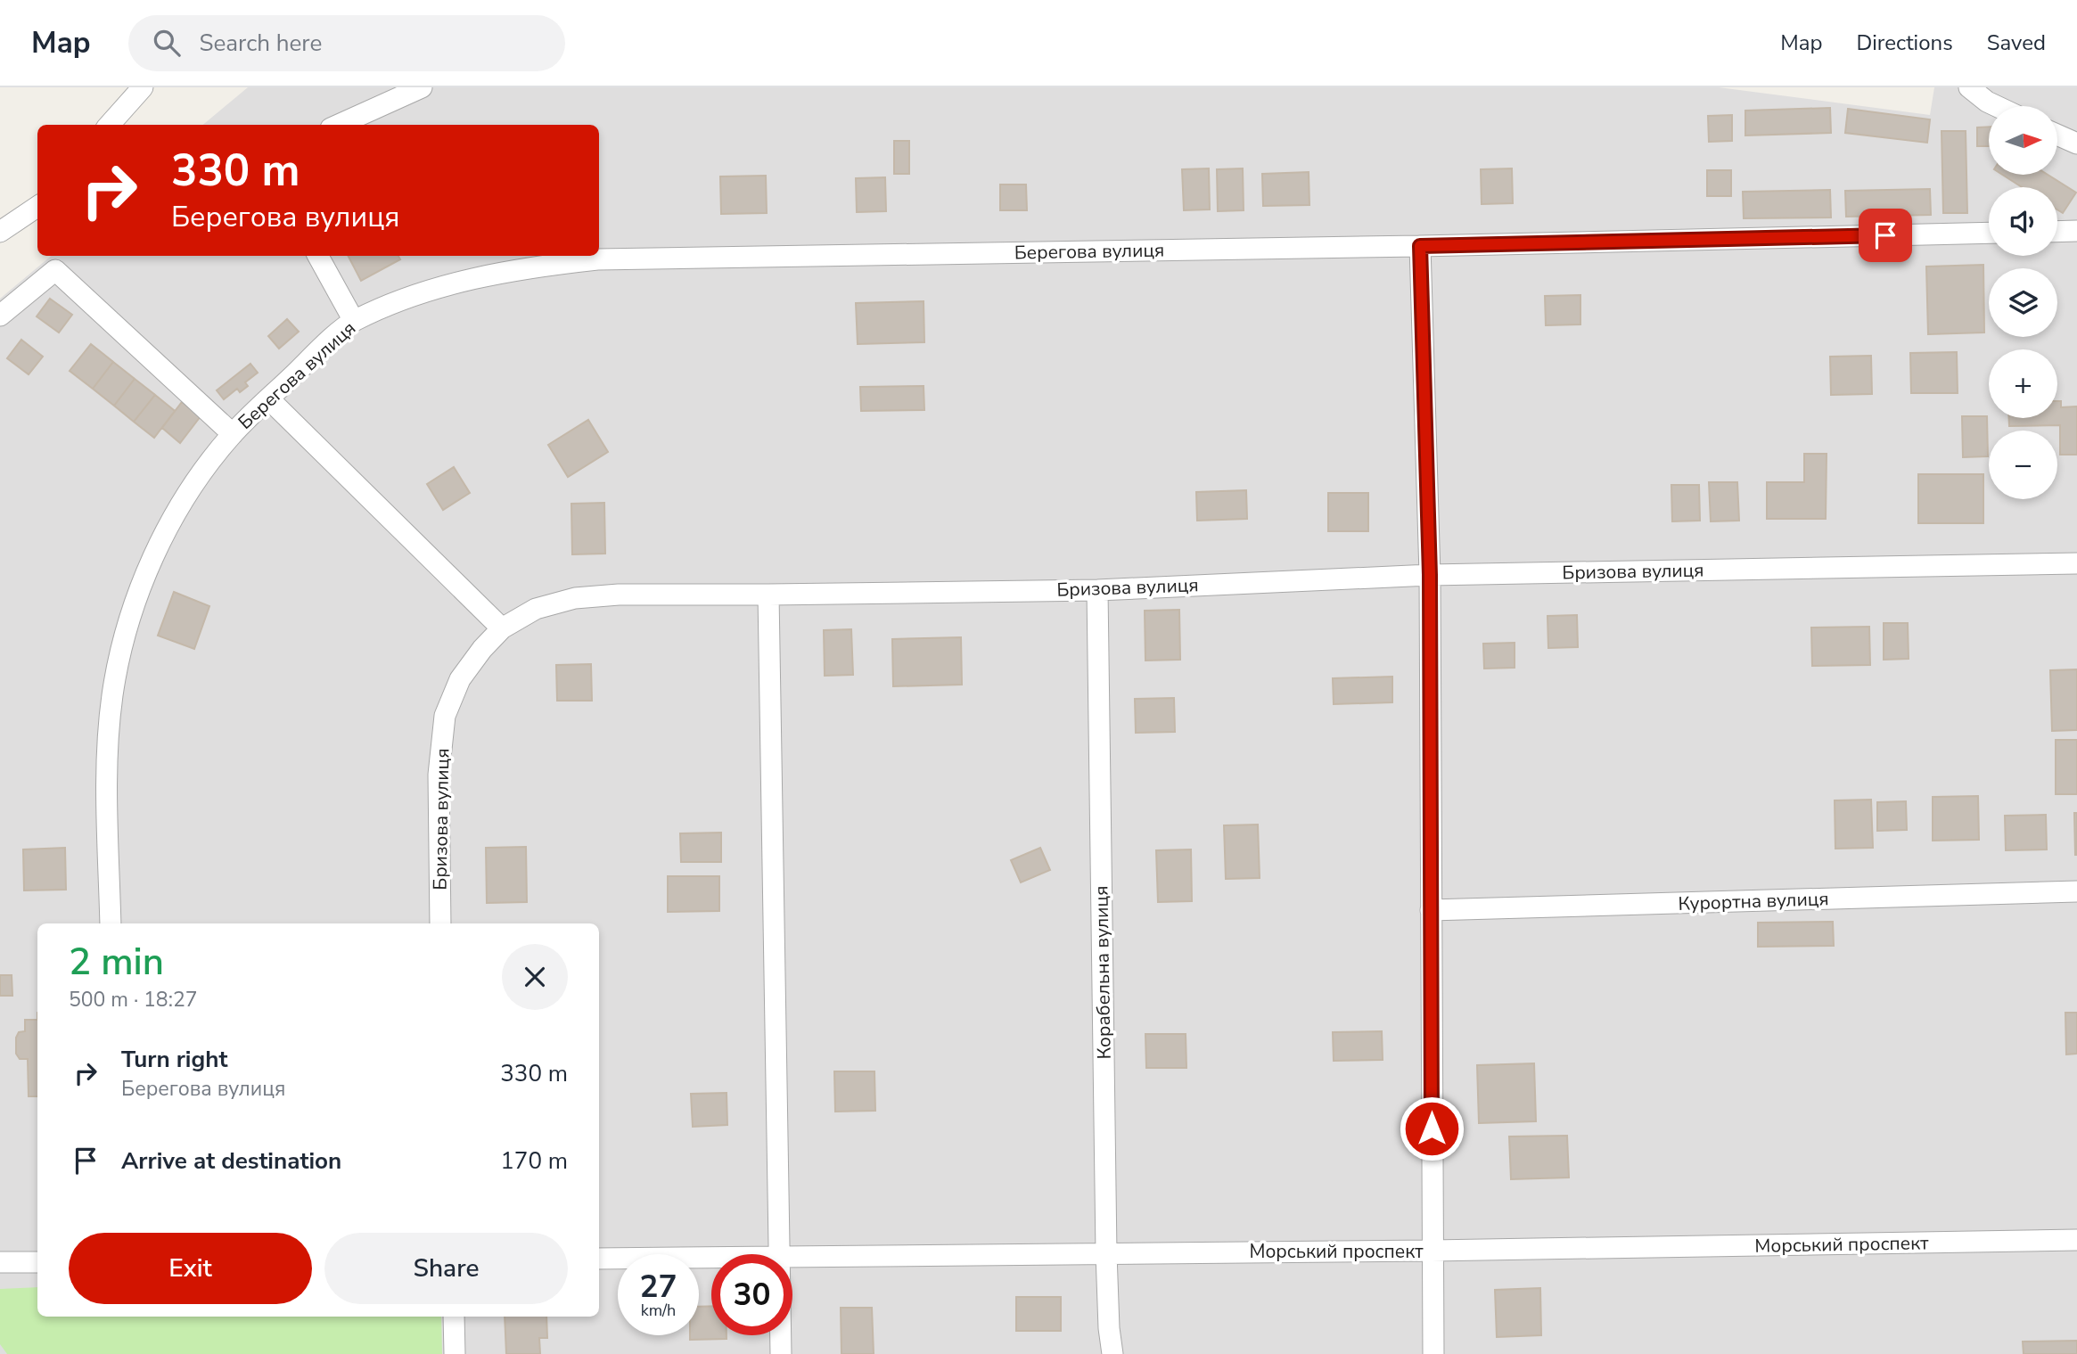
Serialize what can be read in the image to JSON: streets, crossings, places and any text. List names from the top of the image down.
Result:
{
  "streets": {
    "street": [
      "Берегова вулиця",
      "Бризова вулиця",
      "Курортна вулиця",
      "Корабельна вулиця",
      "Морський проспект"
    ]
  },
  "crossings": [
    ["Бризова вулиця", "Корабельна вулиця"],
    ["Корабельна вулиця", "Морський проспект"]
  ],
  "north": "right",
  "page": {
    "header": "Map",
    "search": "Search here",
    "nav": ["Map", "Directions", "Saved"],
    "map_buttons": ["+", "−"],
    "turn": ["330 m", "Берегова вулиця"],
    "heading": ["2 min", "500 m · 18:27"],
    "list": [
      {
        "name": "Turn right",
        "note": "Берегова вулиця",
        "value": "330 m"
      },
      {
        "name": "Arrive at destination",
        "value": "170 m"
      }
    ],
    "buttons": ["Exit", "Share"],
    "speed": "27 km/h",
    "limit": "30"
  }
}
